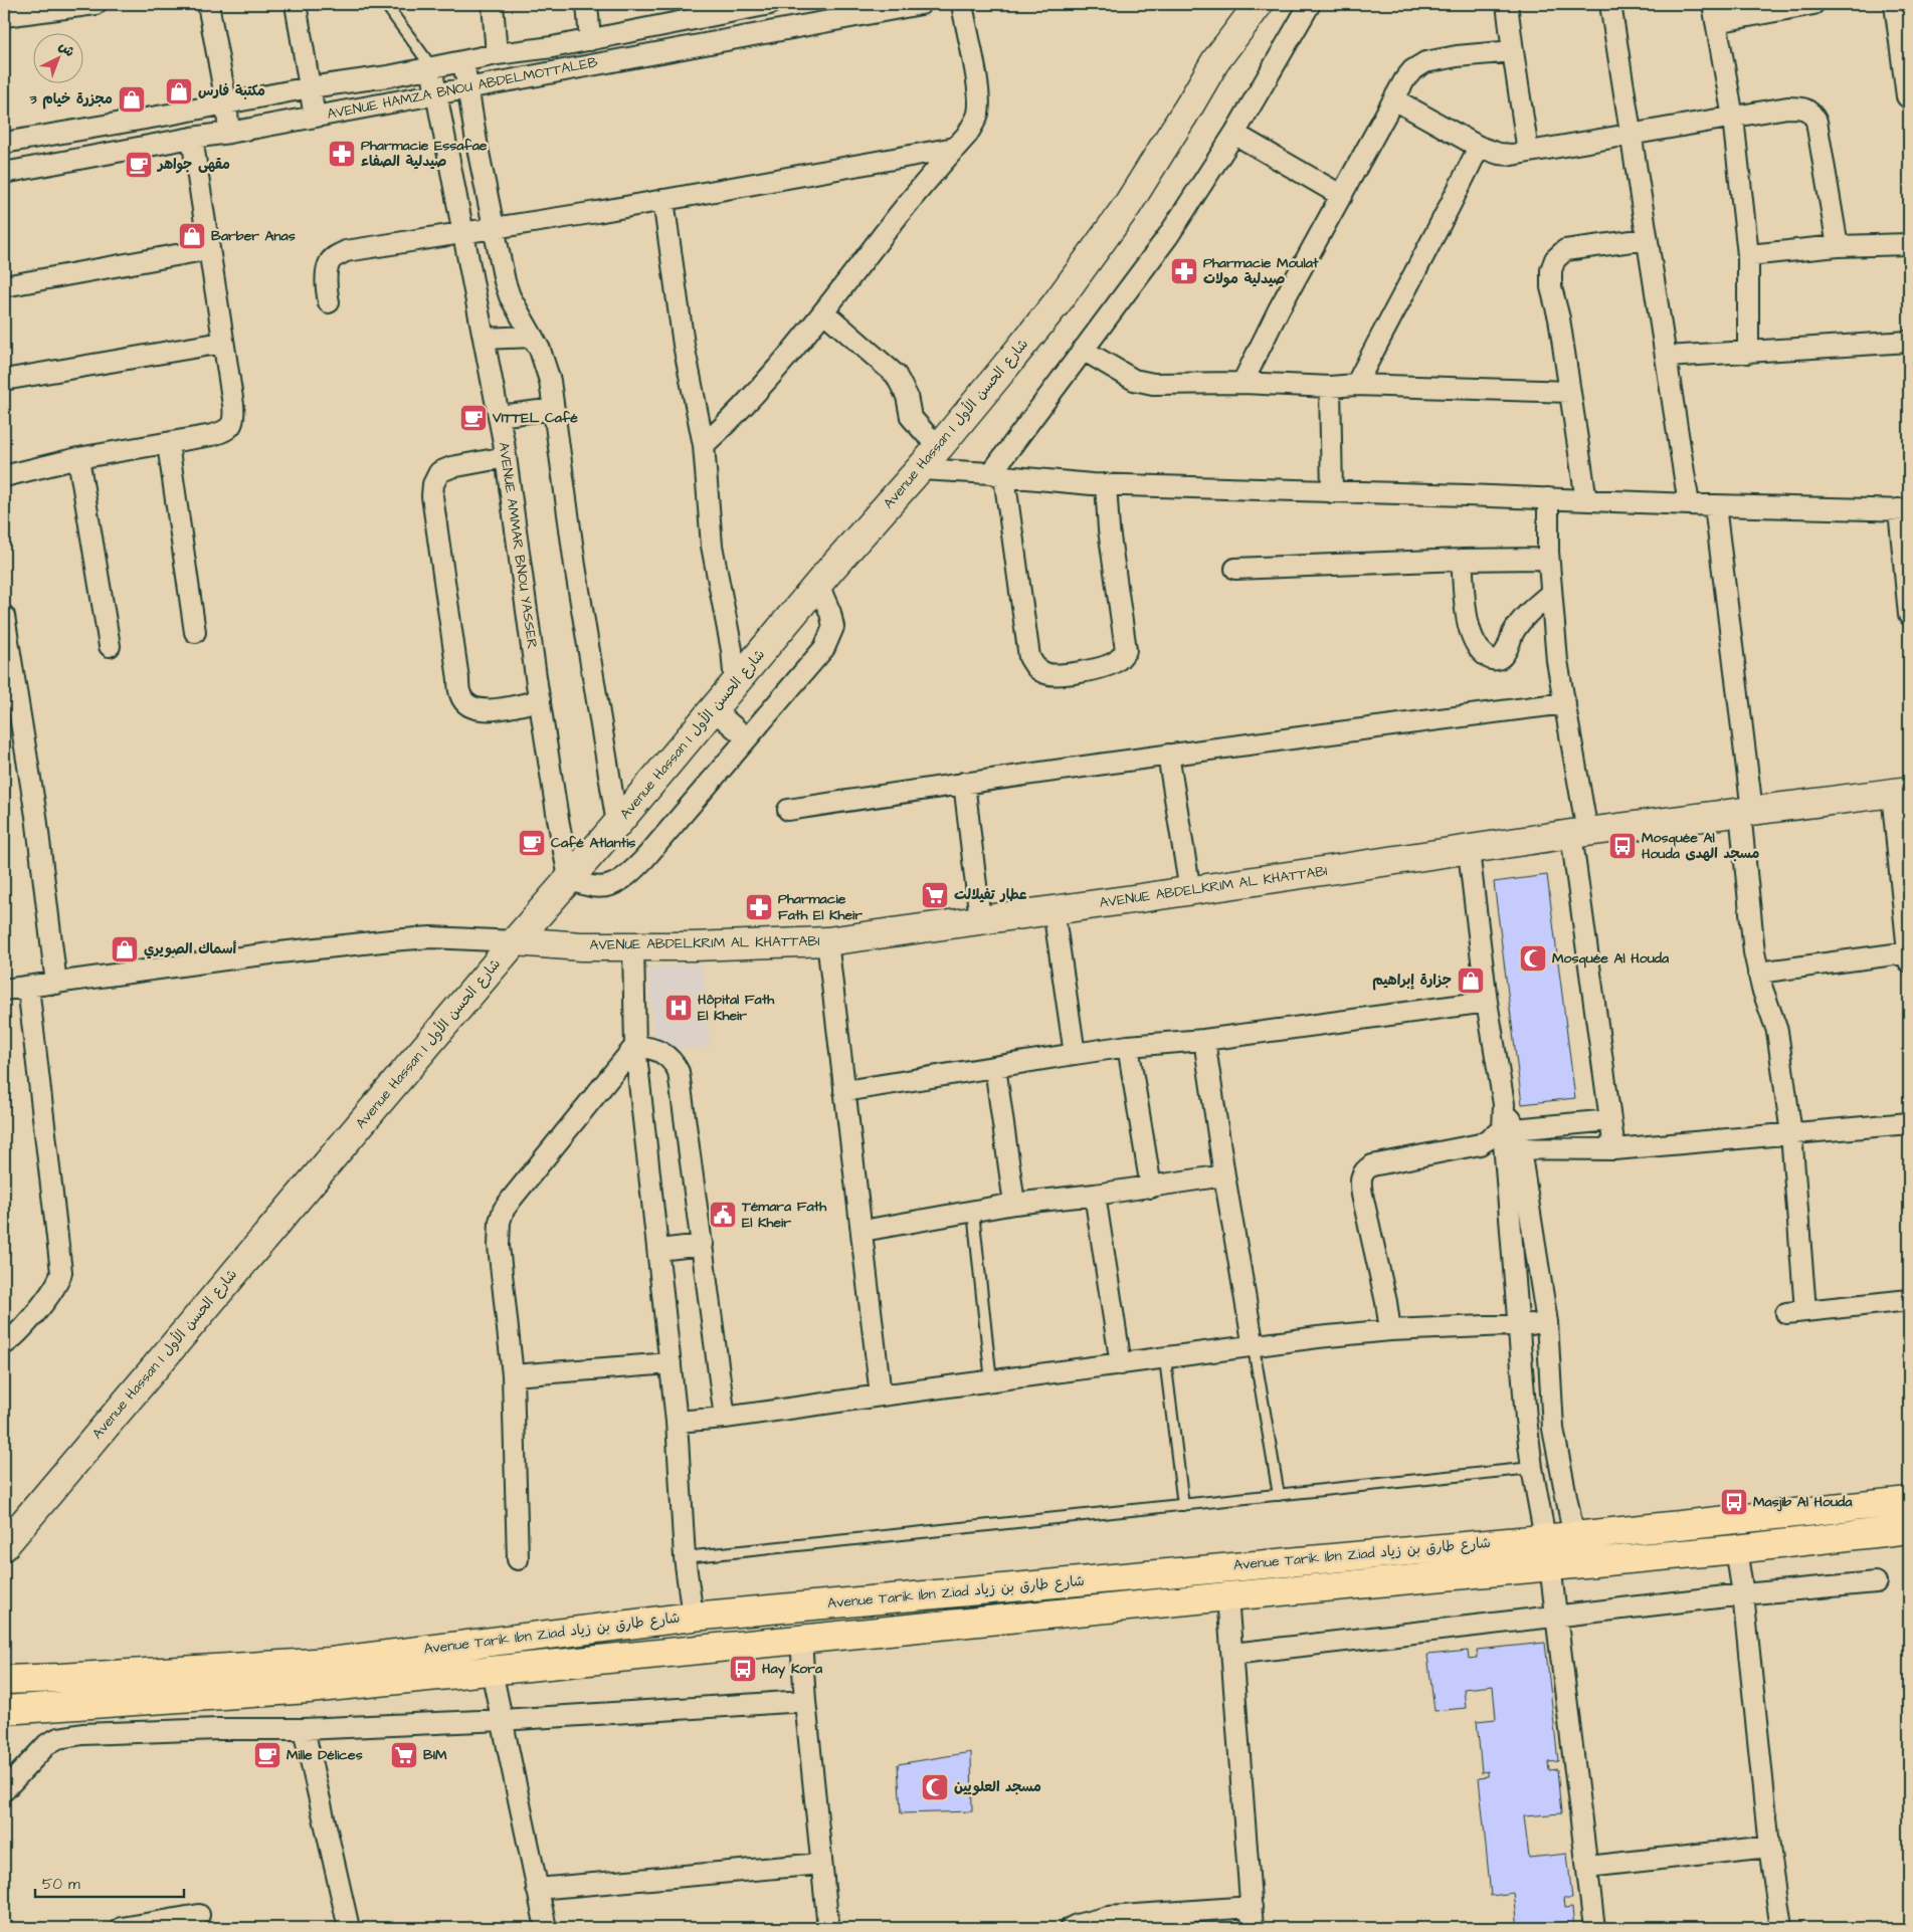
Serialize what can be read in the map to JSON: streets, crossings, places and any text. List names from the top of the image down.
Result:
{
  "streets": {
    "main road": ["Avenue Hassan I شارع الحسن الأول", "AVENUE ABDELKRIM AL KHATTABI", "Avenue Tarik Ibn Ziad شارع طارق بن زياد"],
    "street": ["AVENUE HAMZA BNOU ABDELMOTTALEB", "AVENUE AMMAR BNOU YASSER"]
  },
  "crossings": [
    ["AVENUE HAMZA BNOU ABDELMOTTALEB", "AVENUE AMMAR BNOU YASSER"],
    ["Avenue Hassan I شارع الحسن الأول", "AVENUE AMMAR BNOU YASSER"],
    ["Avenue Hassan I شارع الحسن الأول", "AVENUE ABDELKRIM AL KHATTABI"]
  ],
  "places": {
    "shop": [
      "مكتبة فارس",
      "مجزرة خيام 3",
      "Barber Anas",
      "أسماك الصويري",
      "جزارة إبراهيم"
    ],
    "pharmacy": ["Pharmacie Essafae صيدلية الصفاء", "Pharmacie Moulat صيدلية مولات", "Pharmacie Fath El Kheir"],
    "cafe": [
      "مقهى جواهر",
      "VITTEL Café",
      "Café Atlantis",
      "Mille Délices"
    ],
    "bus stop": ["Mosquée Al Houda مسجد الهدى", "Masjib Al Houda", "Hay Kora"],
    "supermarket": ["عطار تفيلالت", "BIM"],
    "mosque": ["Mosquée Al Houda", "مسجد العلويين"],
    "hospital": ["Hôpital Fath El Kheir"],
    "public building": ["Témara Fath El Kheir"]
  },
  "scale_bar": "50 m",
  "north": "top right"
}
